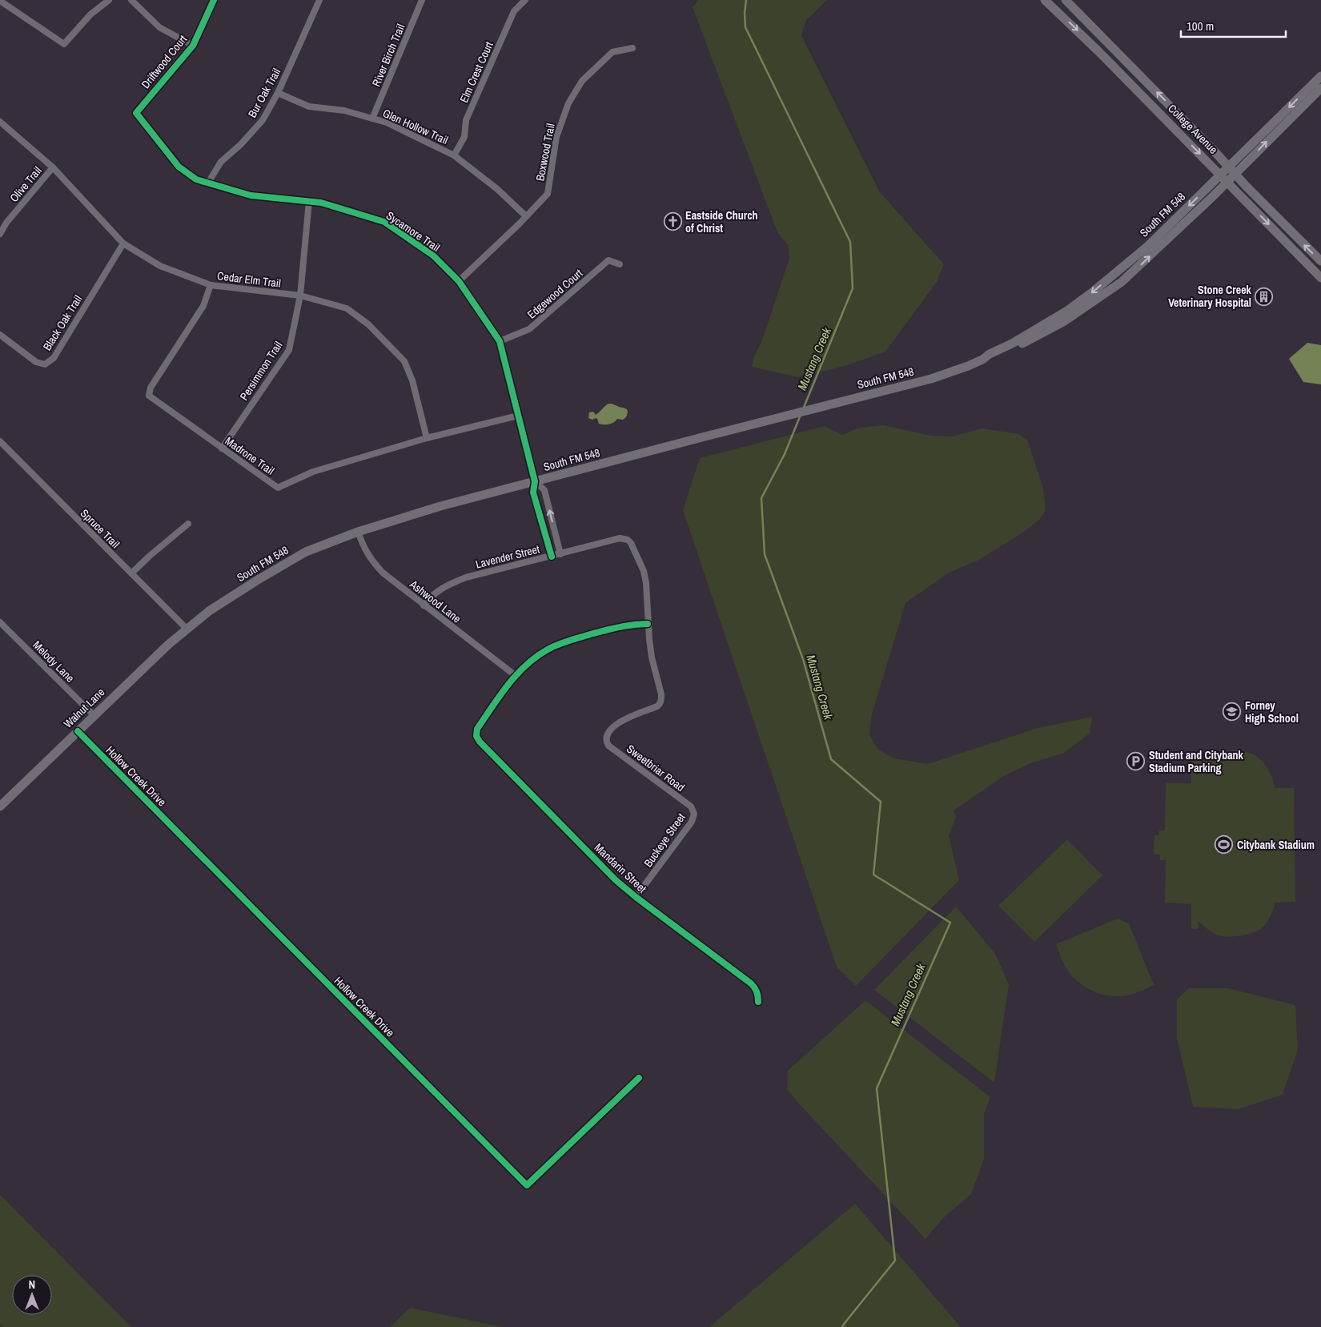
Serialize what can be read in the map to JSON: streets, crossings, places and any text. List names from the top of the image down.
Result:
{
  "streets": {
    "main road": ["College Avenue", "South FM 548", "Walnut Lane"],
    "street": [
      "River Birch Trail",
      "Driftwood Court",
      "Elm Crest Court",
      "Bur Oak Trail",
      "Glen Hollow Trail",
      "Boxwood Trail",
      "Olive Trail",
      "Sycamore Trail",
      "Cedar Elm Trail",
      "Edgewood Court",
      "Black Oak Trail",
      "Persimmon Trail",
      "Madrone Trail",
      "Spruce Trail",
      "Lavender Street",
      "Ashwood Lane",
      "Melody Lane",
      "Sweetbriar Road",
      "Hollow Creek Drive",
      "Buckeye Street",
      "Mandarin Street"
    ]
  },
  "crossings": [
    ["River Birch Trail", "Glen Hollow Trail"],
    ["Driftwood Court", "Sycamore Trail"],
    ["Elm Crest Court", "Glen Hollow Trail"],
    ["Bur Oak Trail", "Glen Hollow Trail"],
    ["Bur Oak Trail", "Sycamore Trail"],
    ["Glen Hollow Trail", "Boxwood Trail"],
    ["College Avenue", "South FM 548"],
    ["Boxwood Trail", "Sycamore Trail"],
    ["Olive Trail", "Cedar Elm Trail"],
    ["South FM 548", "Sycamore Trail"],
    ["South FM 548", "Spruce Trail"],
    ["South FM 548", "Ashwood Lane"],
    ["South FM 548", "Walnut Lane"],
    ["Sycamore Trail", "Edgewood Court"],
    ["Sycamore Trail", "Persimmon Trail"],
    ["Sycamore Trail", "Madrone Trail"],
    ["Sycamore Trail", "Lavender Street"],
    ["Cedar Elm Trail", "Black Oak Trail"],
    ["Cedar Elm Trail", "Persimmon Trail"],
    ["Cedar Elm Trail", "Madrone Trail"],
    ["Persimmon Trail", "Madrone Trail"],
    ["Spruce Trail", "Walnut Lane"],
    ["Lavender Street", "Ashwood Lane"],
    ["Lavender Street", "Sweetbriar Road"],
    ["Ashwood Lane", "Mandarin Street"],
    ["Melody Lane", "Walnut Lane"],
    ["Walnut Lane", "Hollow Creek Drive"],
    ["Sweetbriar Road", "Buckeye Street"],
    ["Buckeye Street", "Mandarin Street"]
  ],
  "water": ["Mustang Creek"],
  "places": {
    "church": ["Eastside Church of Christ"],
    "building": ["Stone Creek Veterinary Hospital"],
    "school or university": ["Forney High School"],
    "parking": ["Student and Citybank Stadium Parking"],
    "sports": ["Citybank Stadium"]
  },
  "scale_bar": "100 m",
  "north": "top"
}
